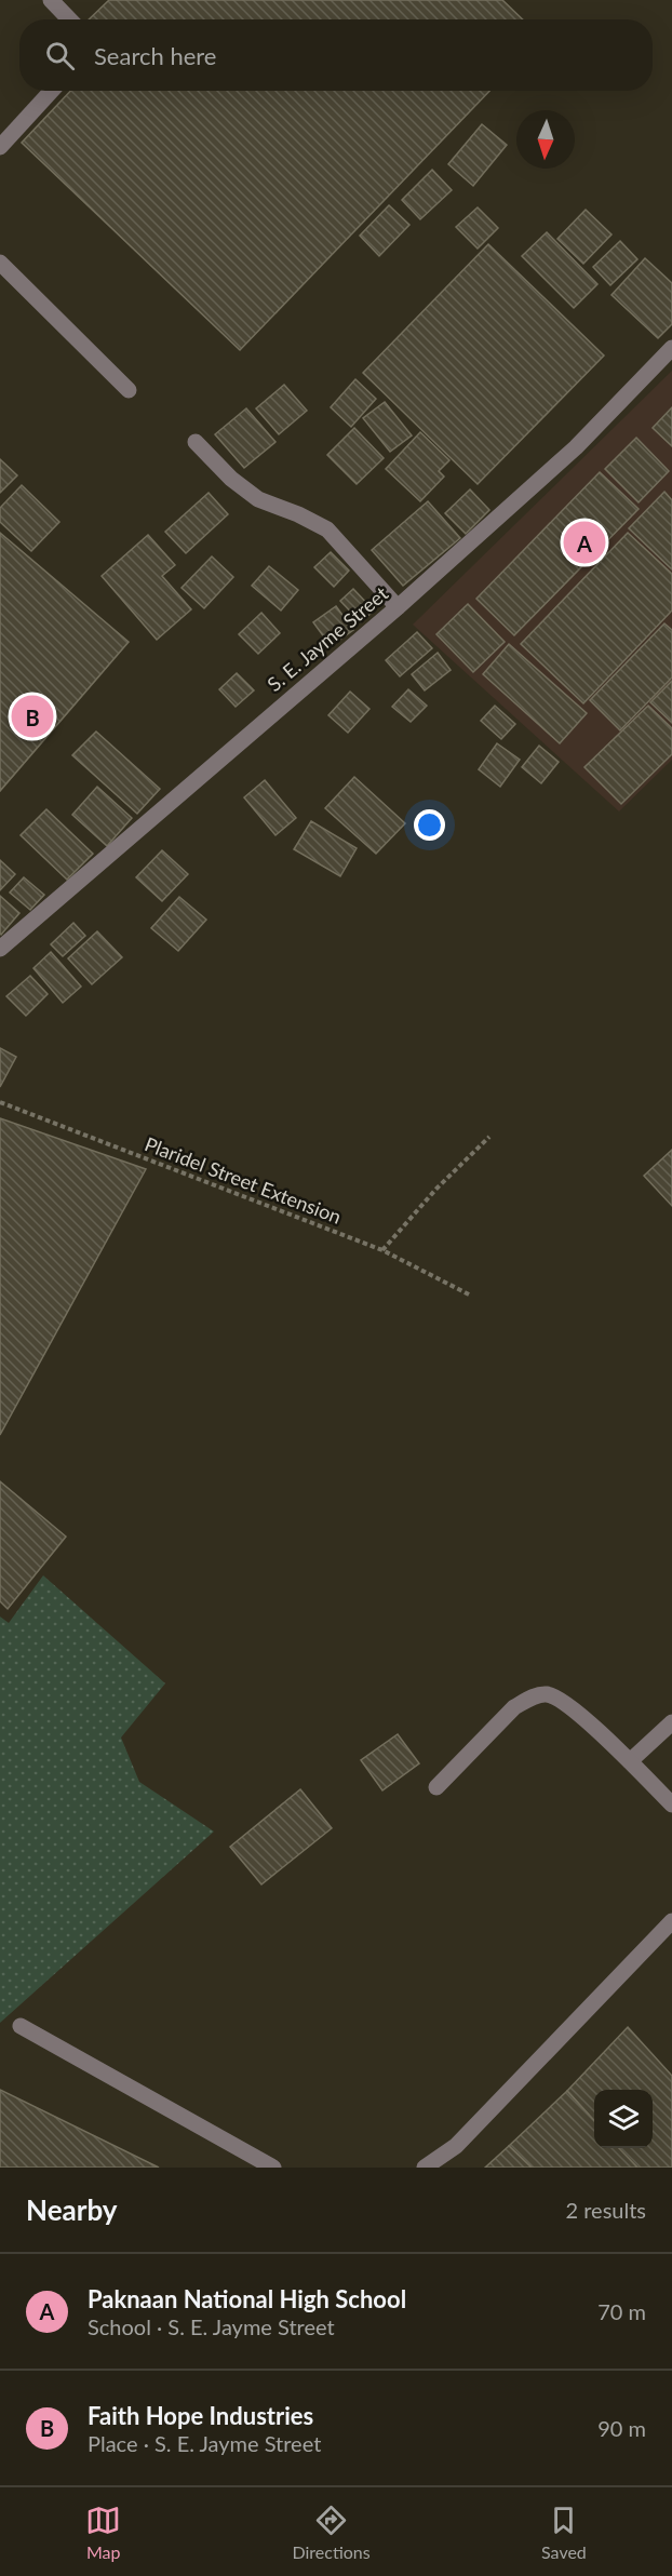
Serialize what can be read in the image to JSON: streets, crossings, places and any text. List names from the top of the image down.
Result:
{
  "streets": {
    "street": ["S. E. Jayme Street"],
    "path": ["Plaridel Street Extension"]
  },
  "north": "bottom",
  "page": {
    "search": "Search here",
    "pins": ["A", "B"],
    "heading": ["Nearby", "2 results"],
    "list": [
      {
        "mark": "A",
        "name": "Paknaan National High School",
        "note": "School · S. E. Jayme Street",
        "value": "70 m"
      },
      {
        "mark": "B",
        "name": "Faith Hope Industries",
        "note": "Place · S. E. Jayme Street",
        "value": "90 m"
      }
    ],
    "nav": ["Map", "Directions", "Saved"]
  }
}
